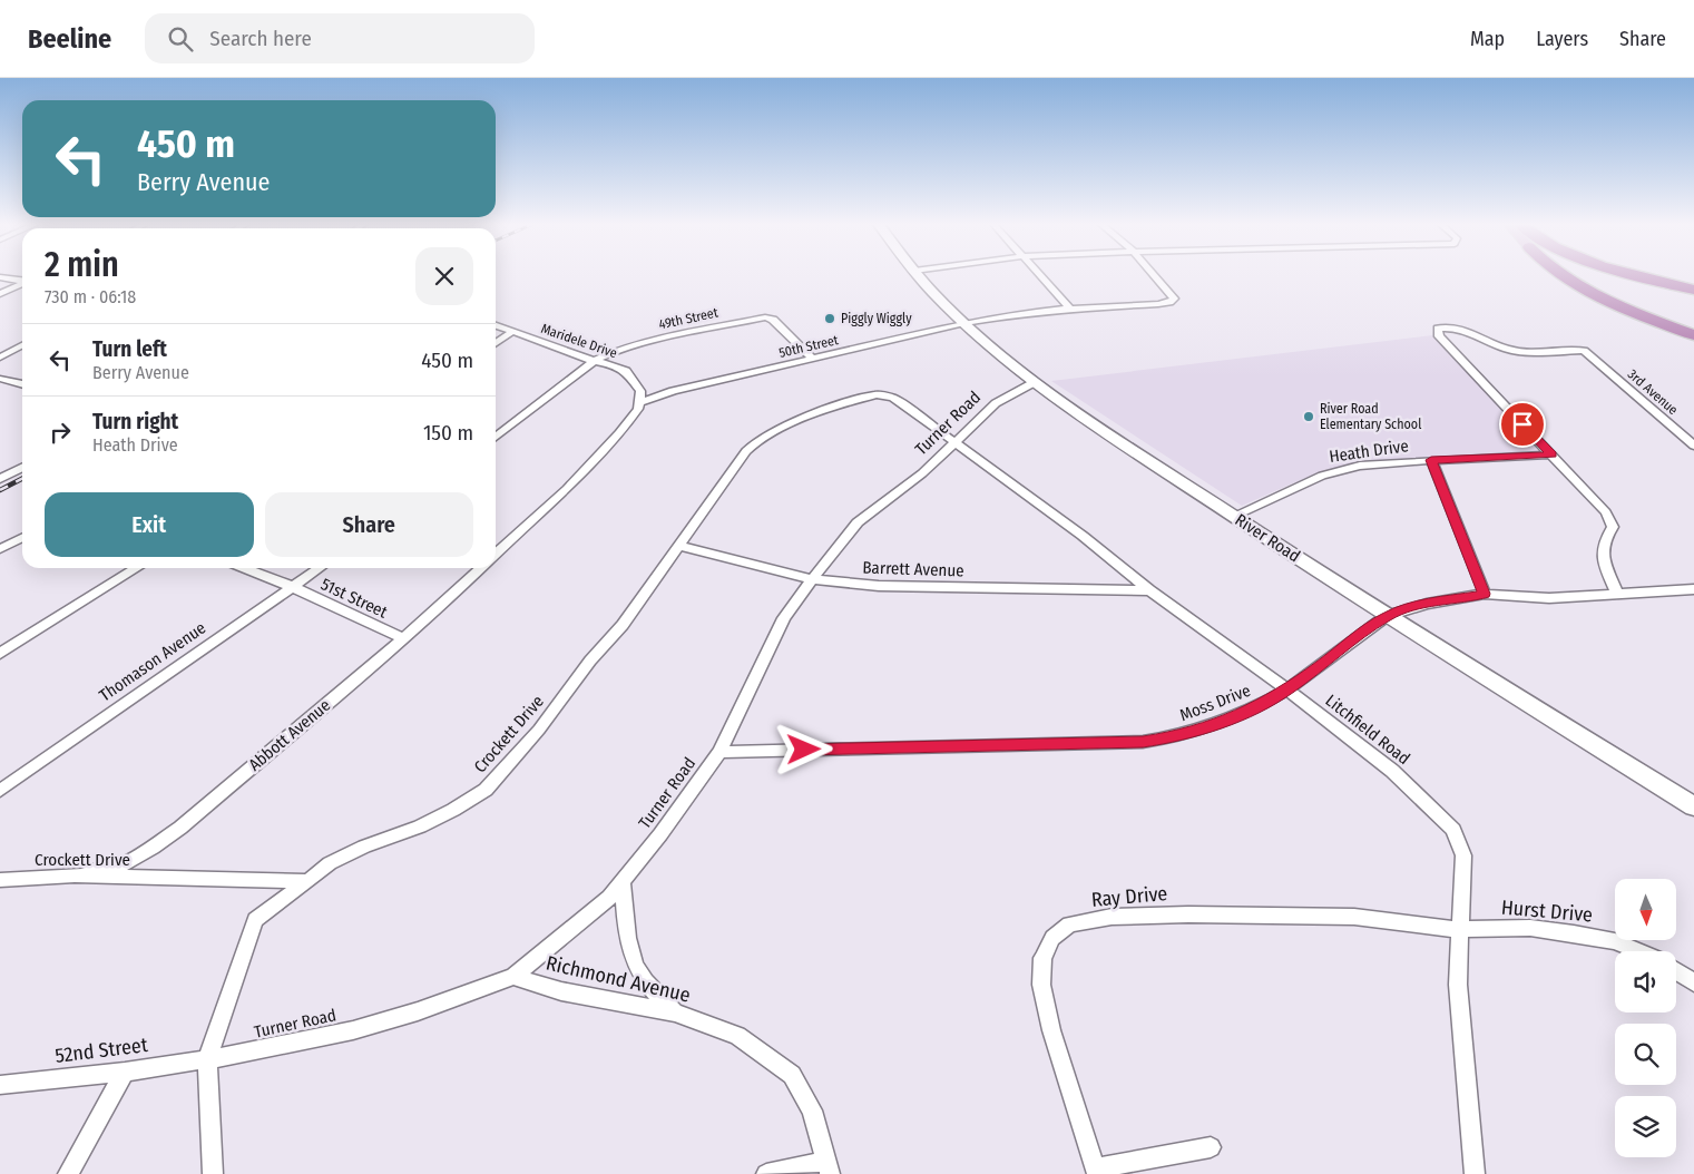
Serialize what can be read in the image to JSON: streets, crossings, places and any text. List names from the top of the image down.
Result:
{
  "streets": {
    "main road": ["River Road"],
    "street": [
      "49th Street",
      "Maridele Drive",
      "50th Street",
      "3rd Avenue",
      "Turner Road",
      "Heath Drive",
      "Barrett Avenue",
      "51st Street",
      "Thomason Avenue",
      "Moss Drive",
      "Litchfield Road",
      "Crockett Drive",
      "Abbott Avenue",
      "Ray Drive",
      "Hurst Drive",
      "Richmond Avenue",
      "52nd Street"
    ]
  },
  "crossings": [
    ["49th Street", "Maridele Drive"],
    ["49th Street", "50th Street"],
    ["Maridele Drive", "50th Street"],
    ["50th Street", "River Road"],
    ["3rd Avenue", "Heath Drive"],
    ["Turner Road", "River Road"],
    ["Turner Road", "Barrett Avenue"],
    ["Turner Road", "Moss Drive"],
    ["Turner Road", "Litchfield Road"],
    ["Turner Road", "Richmond Avenue"],
    ["Turner Road", "52nd Street"],
    ["Heath Drive", "River Road"],
    ["River Road", "Moss Drive"],
    ["Barrett Avenue", "Litchfield Road"],
    ["Barrett Avenue", "Crockett Drive"],
    ["51st Street", "Thomason Avenue"],
    ["51st Street", "Abbott Avenue"],
    ["Moss Drive", "Litchfield Road"],
    ["Litchfield Road", "Crockett Drive"],
    ["Litchfield Road", "Ray Drive"],
    ["Litchfield Road", "Hurst Drive"],
    ["Crockett Drive", "Abbott Avenue"],
    ["Ray Drive", "Hurst Drive"]
  ],
  "places": ["Piggly Wiggly", "River Road Elementary School"],
  "north": "bottom",
  "page": {
    "header": "Beeline",
    "search": "Search here",
    "nav": ["Map", "Layers", "Share"],
    "turn": ["450 m", "Berry Avenue"],
    "heading": ["2 min", "730 m · 06:18"],
    "list": [
      {
        "name": "Turn left",
        "note": "Berry Avenue",
        "value": "450 m"
      },
      {
        "name": "Turn right",
        "note": "Heath Drive",
        "value": "150 m"
      }
    ],
    "buttons": ["Exit", "Share"]
  }
}
